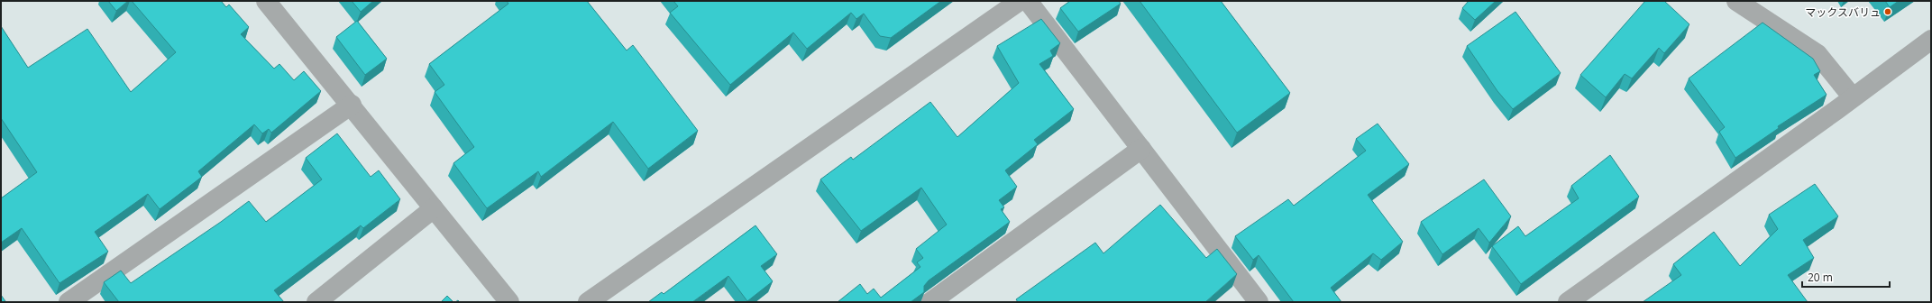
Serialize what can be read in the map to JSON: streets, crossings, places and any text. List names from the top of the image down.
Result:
{
  "places": ["マックスバリュ"],
  "scale_bar": "20 m"
}
